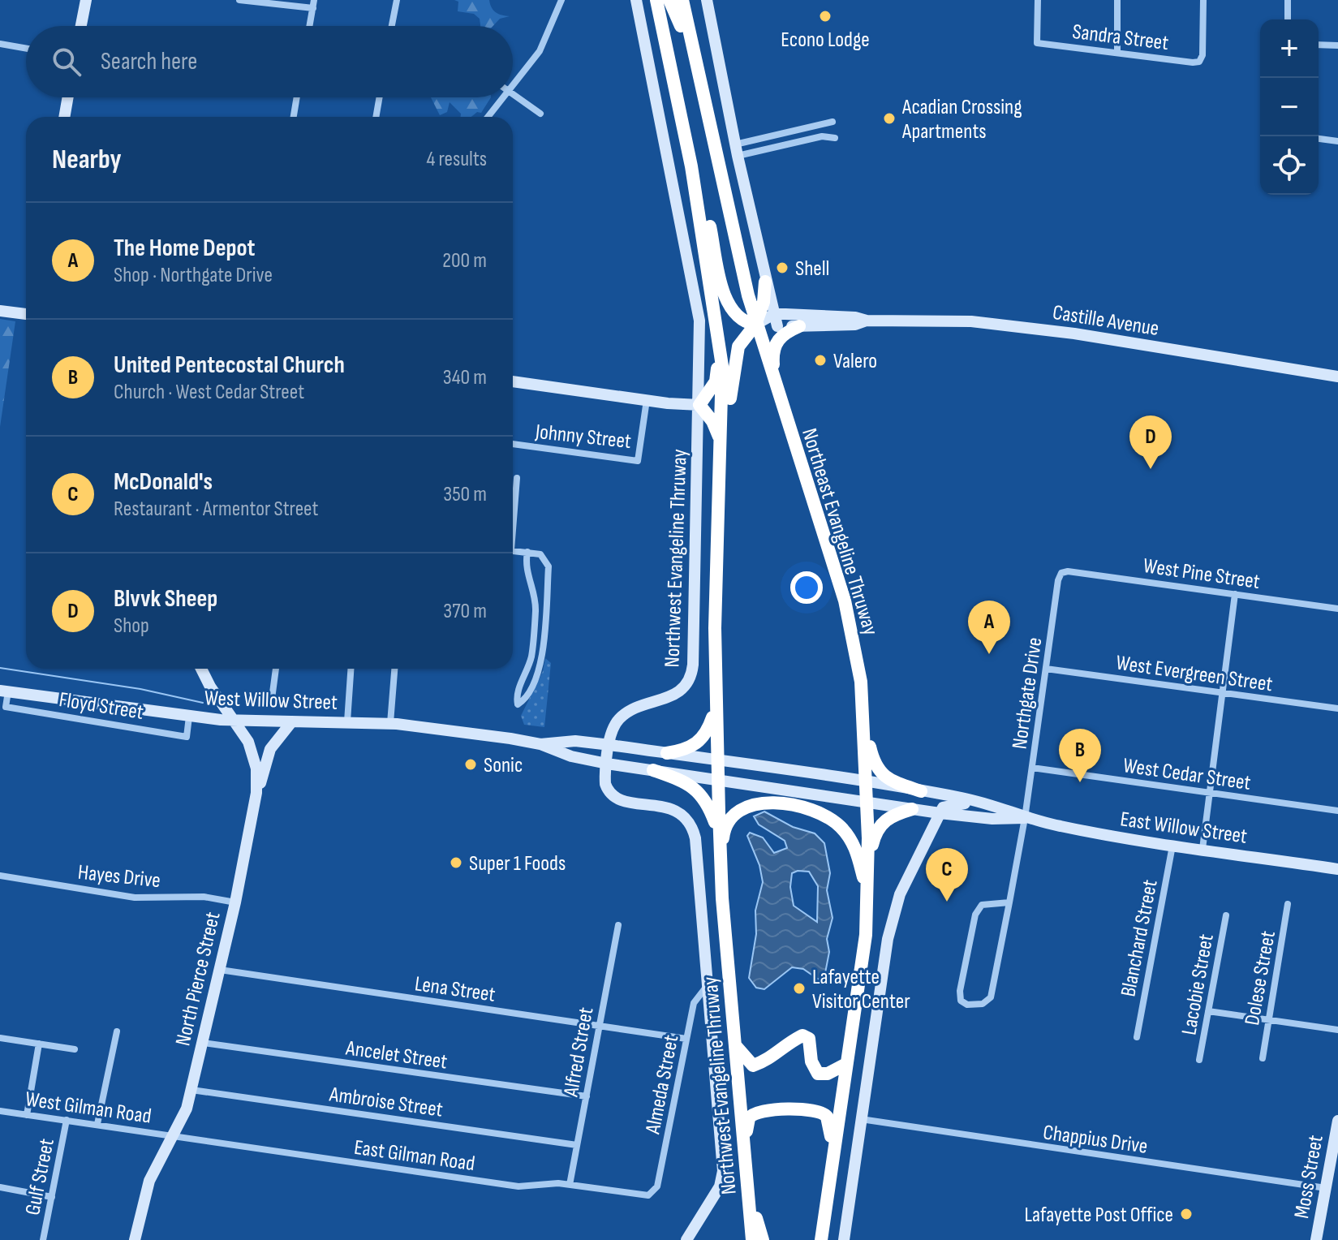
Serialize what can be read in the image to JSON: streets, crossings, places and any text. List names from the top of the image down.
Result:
{
  "streets": {
    "highway": ["Northeast Evangeline Thruway", "Northwest Evangeline Thruway"],
    "street": [
      "Sandra Street",
      "Castille Avenue",
      "Johnny Street",
      "West Pine Street",
      "West Evergreen Street",
      "Northgate Drive",
      "West Willow Street",
      "Floyd Street",
      "West Cedar Street",
      "East Willow Street",
      "Hayes Drive",
      "Blanchard Street",
      "Dolese Street",
      "North Pierce Street",
      "Lacobie Street",
      "Lena Street",
      "Alfred Street",
      "Ancelet Street",
      "Almeda Street",
      "Ambroise Street",
      "West Gilman Road",
      "Chappius Drive",
      "East Gilman Road",
      "Gulf Street",
      "Moss Street"
    ]
  },
  "crossings": [
    ["Castille Avenue", "Northeast Evangeline Thruway"],
    ["Northeast Evangeline Thruway", "West Willow Street"],
    ["Northeast Evangeline Thruway", "East Willow Street"],
    ["Northwest Evangeline Thruway", "West Willow Street"],
    ["Northwest Evangeline Thruway", "Almeda Street"],
    ["West Pine Street", "Northgate Drive"],
    ["West Evergreen Street", "Northgate Drive"],
    ["Northgate Drive", "West Cedar Street"],
    ["Northgate Drive", "East Willow Street"],
    ["West Willow Street", "Floyd Street"],
    ["West Willow Street", "East Willow Street"],
    ["West Willow Street", "North Pierce Street"],
    ["East Willow Street", "Blanchard Street"],
    ["Hayes Drive", "North Pierce Street"],
    ["North Pierce Street", "Lena Street"],
    ["North Pierce Street", "Ancelet Street"],
    ["North Pierce Street", "Ambroise Street"],
    ["North Pierce Street", "West Gilman Road"],
    ["North Pierce Street", "East Gilman Road"],
    ["Lena Street", "Alfred Street"],
    ["Lena Street", "Almeda Street"],
    ["Alfred Street", "Ancelet Street"],
    ["Alfred Street", "Ambroise Street"],
    ["Alfred Street", "East Gilman Road"],
    ["Almeda Street", "East Gilman Road"],
    ["West Gilman Road", "East Gilman Road"],
    ["West Gilman Road", "Gulf Street"],
    ["Chappius Drive", "Moss Street"]
  ],
  "places": [
    "Econo Lodge",
    "Acadian Crossing Apartments",
    "Shell",
    "Valero",
    "Sonic",
    "Super 1 Foods",
    "Lafayette Visitor Center",
    "Lafayette Post Office"
  ],
  "page": {
    "map_buttons": ["+", "−"],
    "search": "Search here",
    "heading": ["Nearby", "4 results"],
    "list": [
      {
        "mark": "A",
        "name": "The Home Depot",
        "note": "Shop · Northgate Drive",
        "value": "200 m"
      },
      {
        "mark": "B",
        "name": "United Pentecostal Church",
        "note": "Church · West Cedar Street",
        "value": "340 m"
      },
      {
        "mark": "C",
        "name": "McDonald's",
        "note": "Restaurant · Armentor Street",
        "value": "350 m"
      },
      {
        "mark": "D",
        "name": "Blvvk Sheep",
        "note": "Shop",
        "value": "370 m"
      }
    ],
    "pins": [
      "D",
      "A",
      "B",
      "C"
    ]
  }
}
